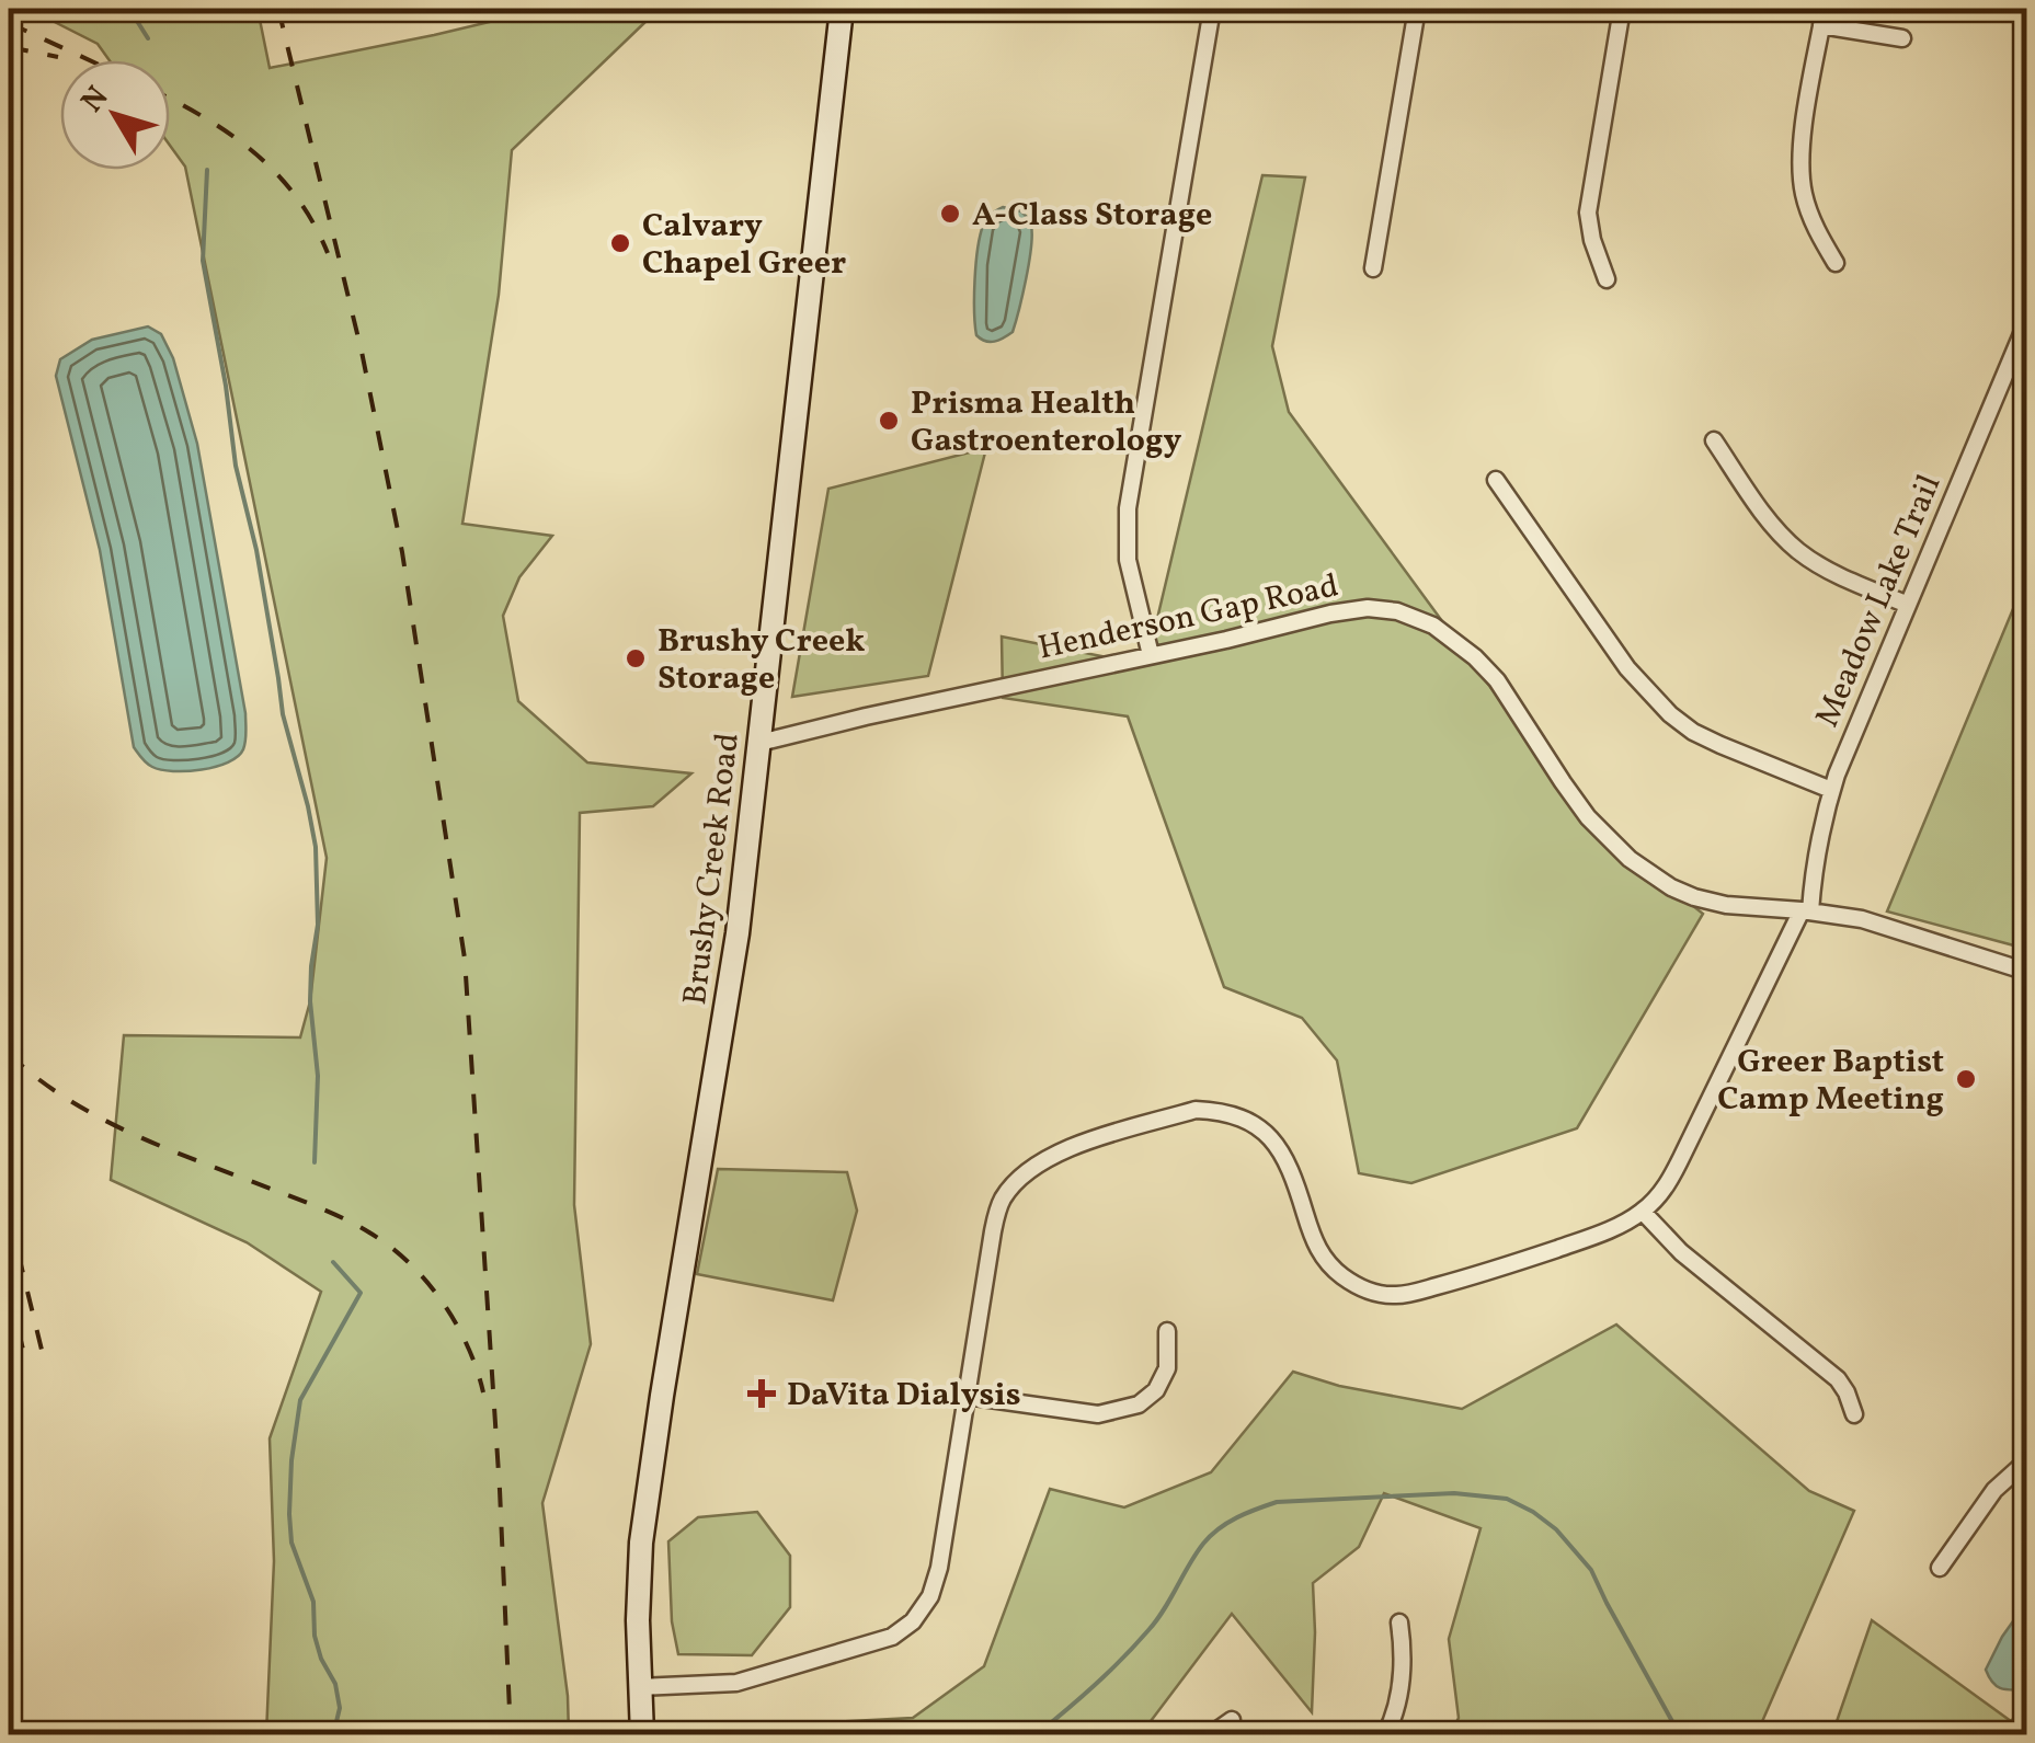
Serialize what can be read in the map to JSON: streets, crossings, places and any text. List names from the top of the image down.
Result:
{
  "streets": {
    "main road": ["Brushy Creek Road"],
    "street": ["Meadow Lake Trail", "Henderson Gap Road"]
  },
  "crossings": [
    ["Meadow Lake Trail", "Henderson Gap Road"],
    ["Henderson Gap Road", "Brushy Creek Road"]
  ],
  "places": {
    "other": [
      "A-Class Storage",
      "Calvary Chapel Greer",
      "Prisma Health Gastroenterology",
      "Brushy Creek Storage",
      "Greer Baptist Camp Meeting"
    ],
    "health": ["DaVita Dialysis"]
  },
  "north": "top left"
}
